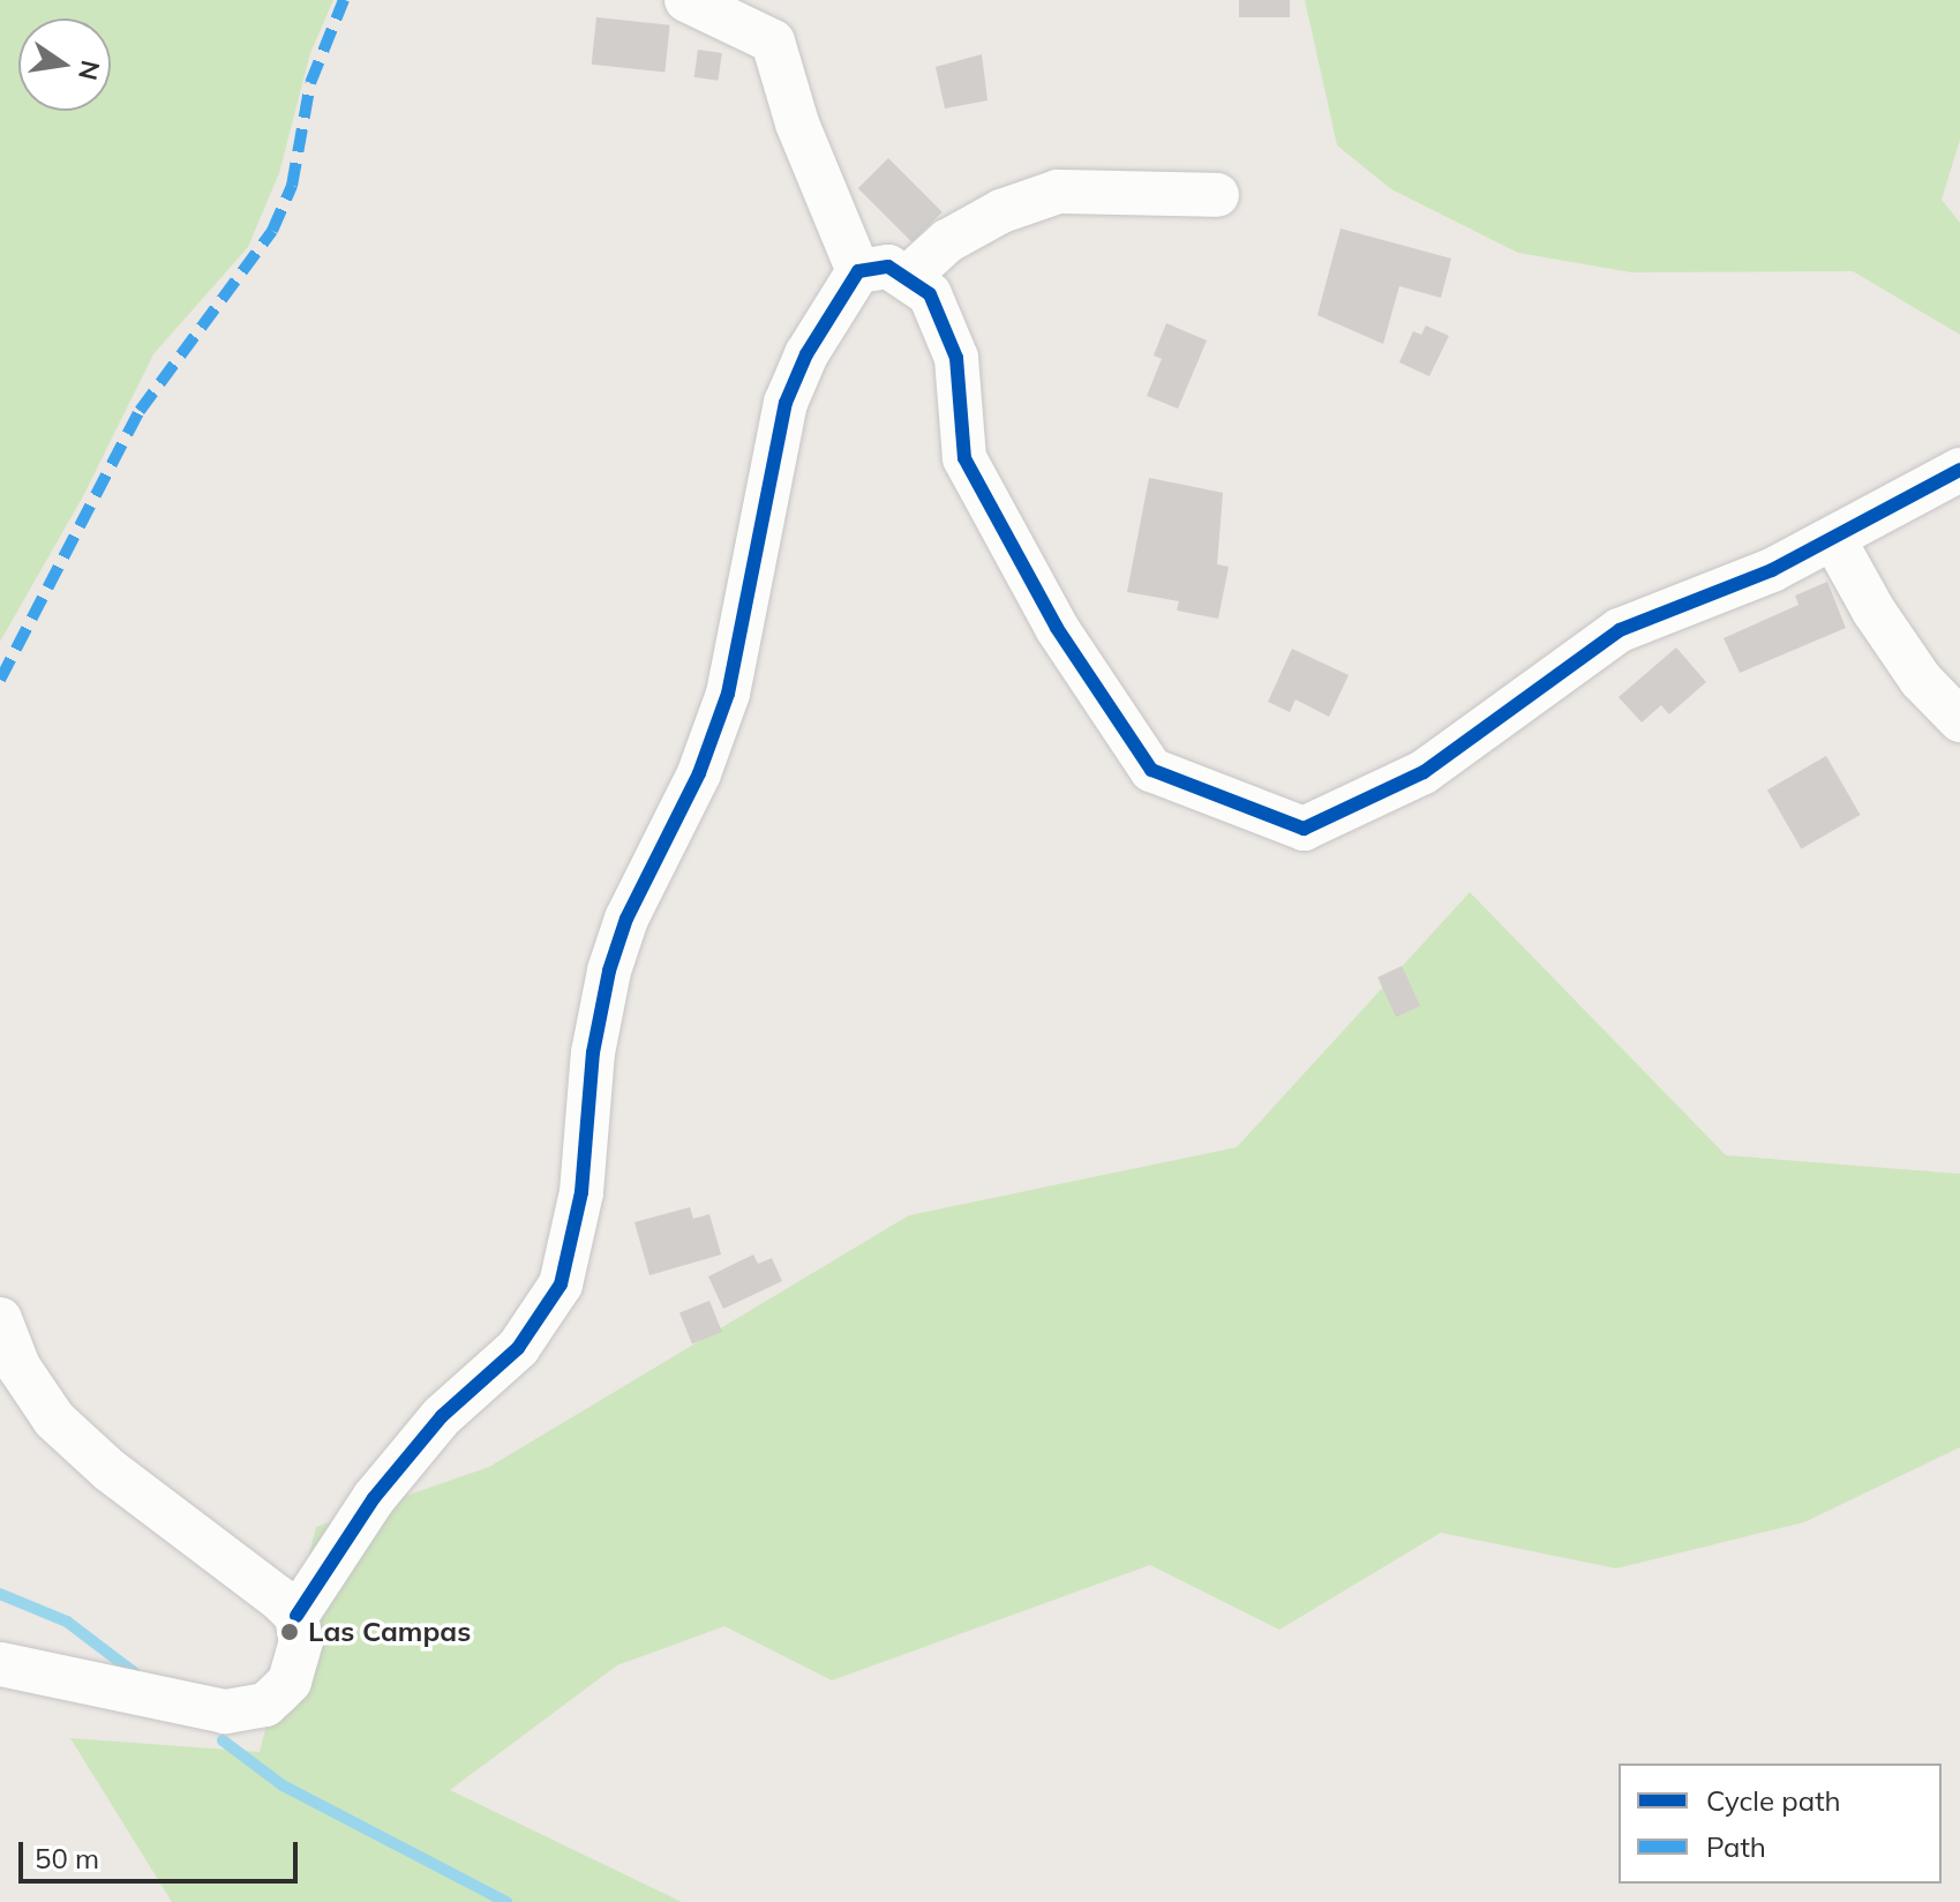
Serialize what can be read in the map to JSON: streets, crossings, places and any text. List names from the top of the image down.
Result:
{
  "places": ["Las Campas"],
  "legend": ["Cycle path", "Path"],
  "scale_bar": "50 m",
  "north": "right"
}
